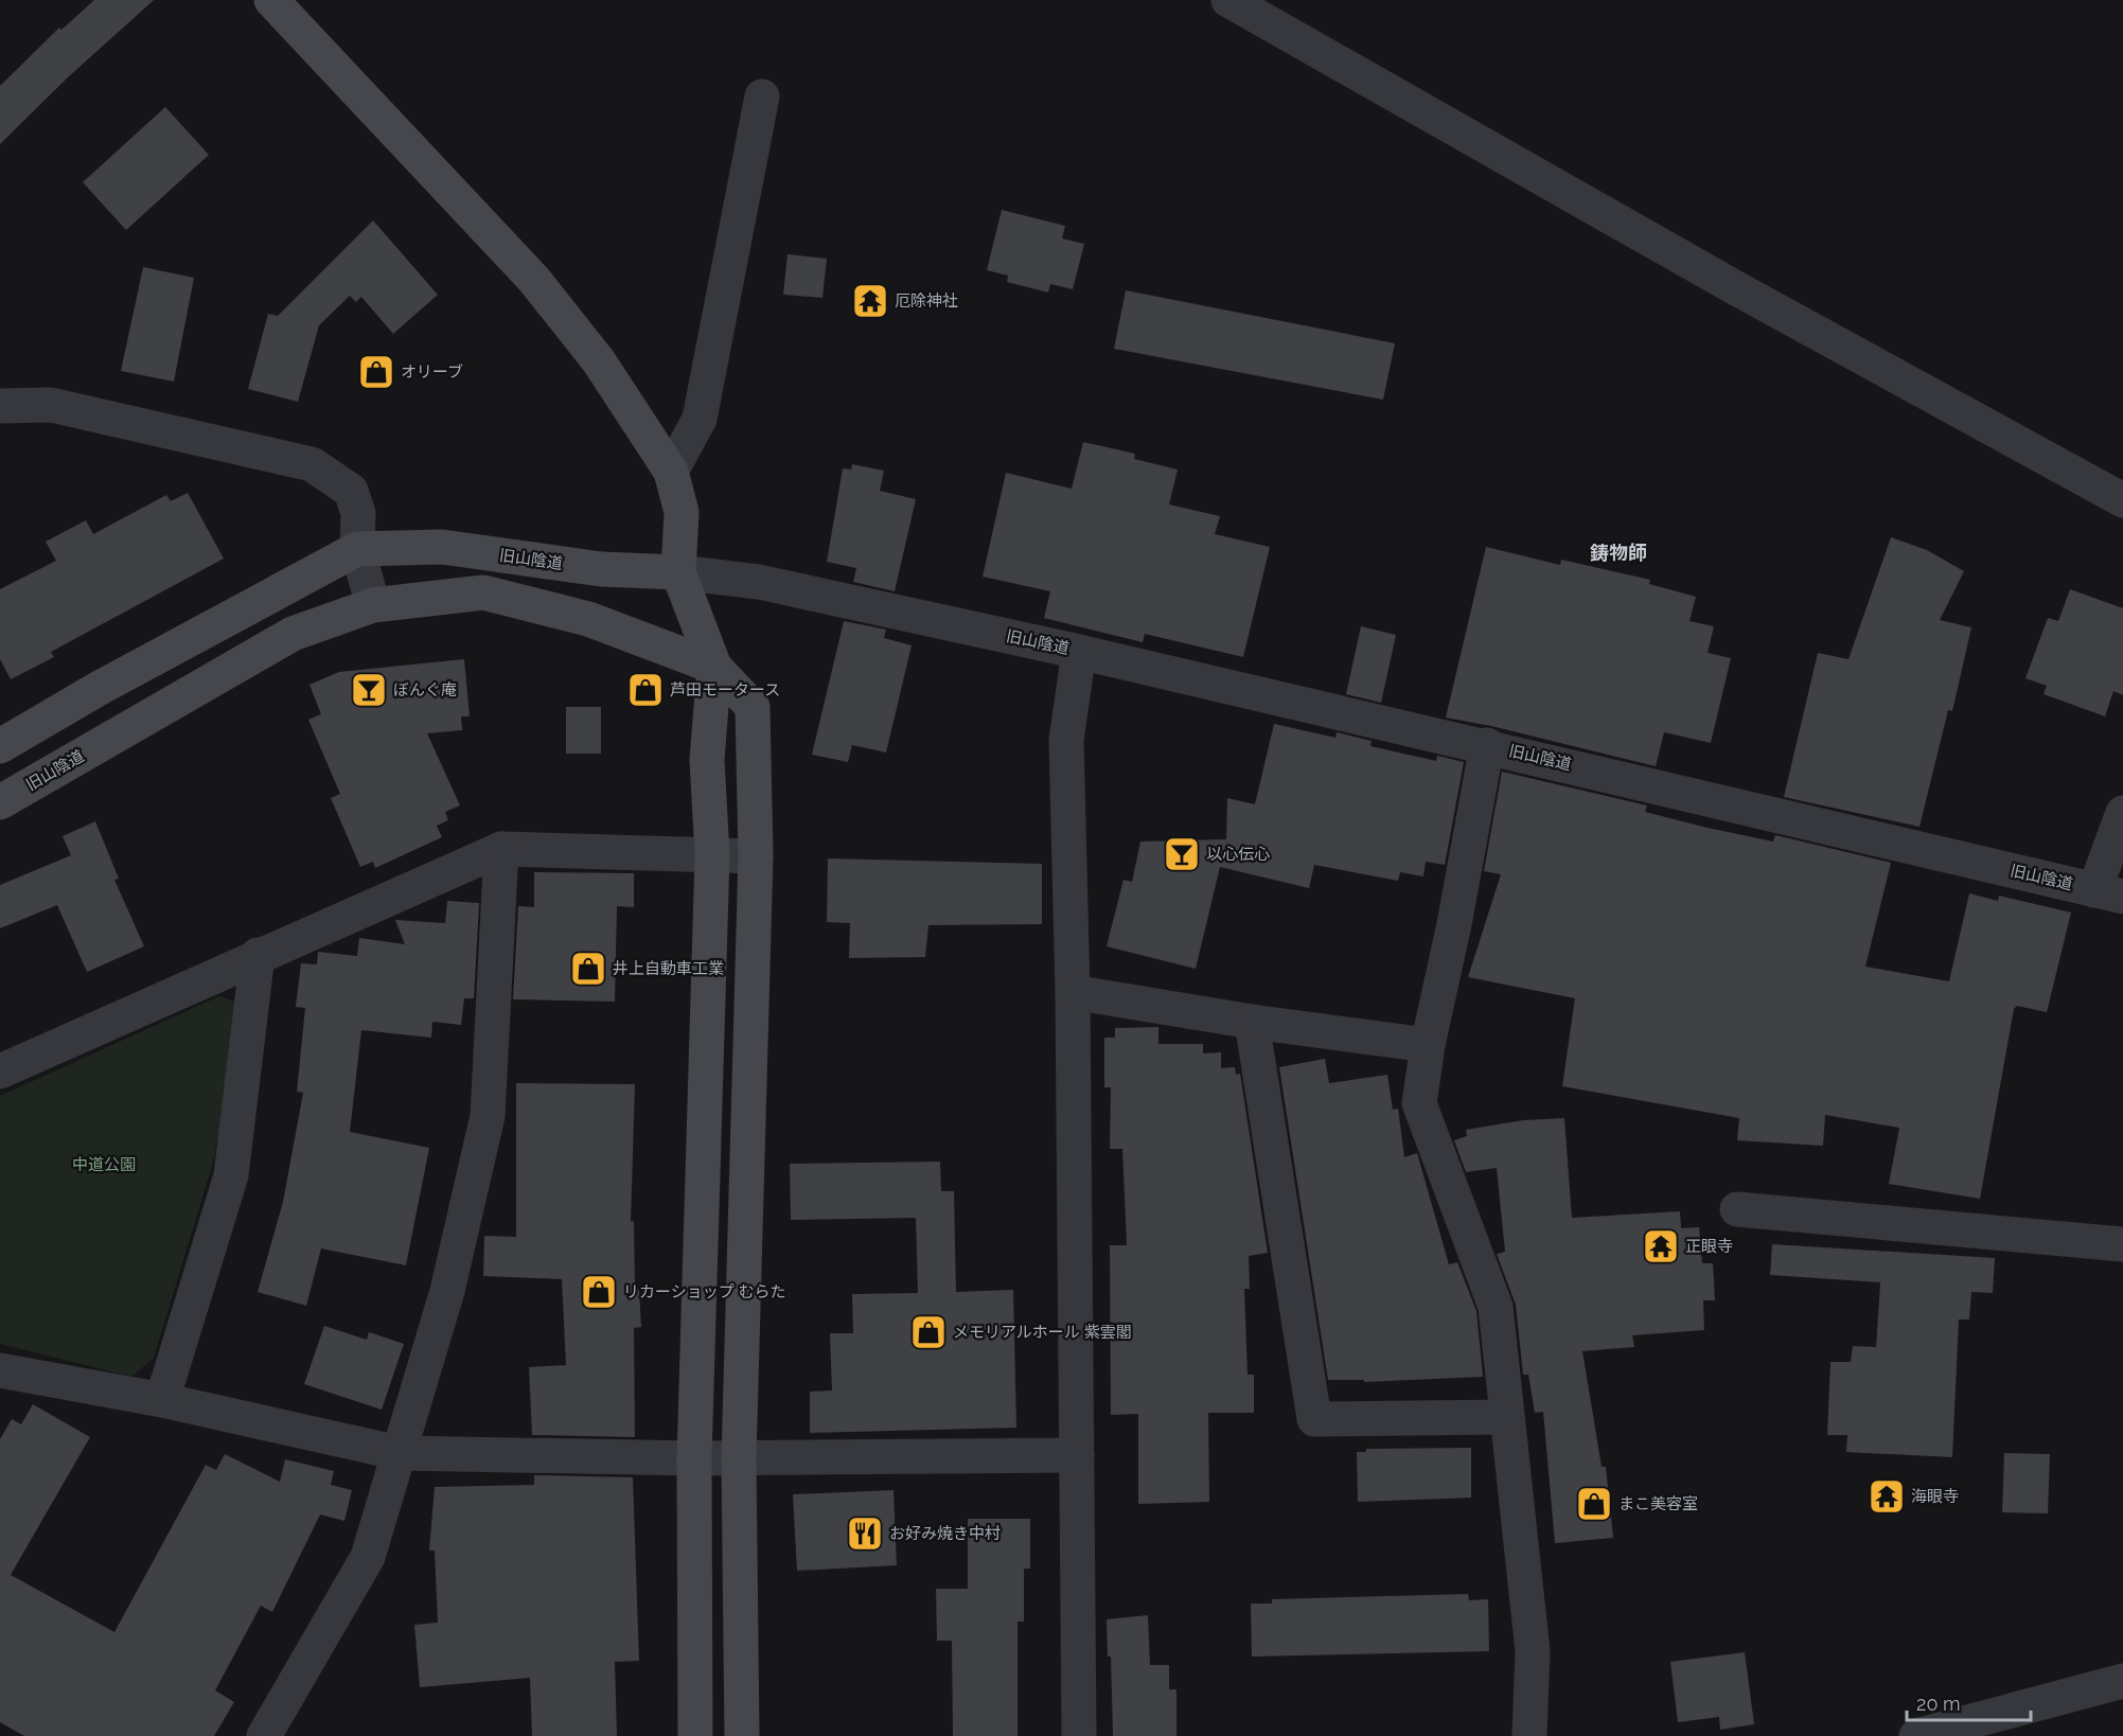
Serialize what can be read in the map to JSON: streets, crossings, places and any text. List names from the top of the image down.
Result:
{
  "streets": {
    "street": ["旧山陰道"]
  },
  "districts": ["鋳物師"],
  "parks": ["中道公園"],
  "places": {
    "temple": ["厄除神社", "正眼寺", "海眼寺"],
    "shop": [
      "オリーブ",
      "芦田モータース",
      "井上自動車工業",
      "リカーショップ むらた",
      "メモリアルホール 紫雲閣",
      "まこ美容室"
    ],
    "bar": ["ぼんぐ庵", "以心伝心"],
    "restaurant": ["お好み焼き中村"]
  },
  "scale_bar": "20 m"
}
